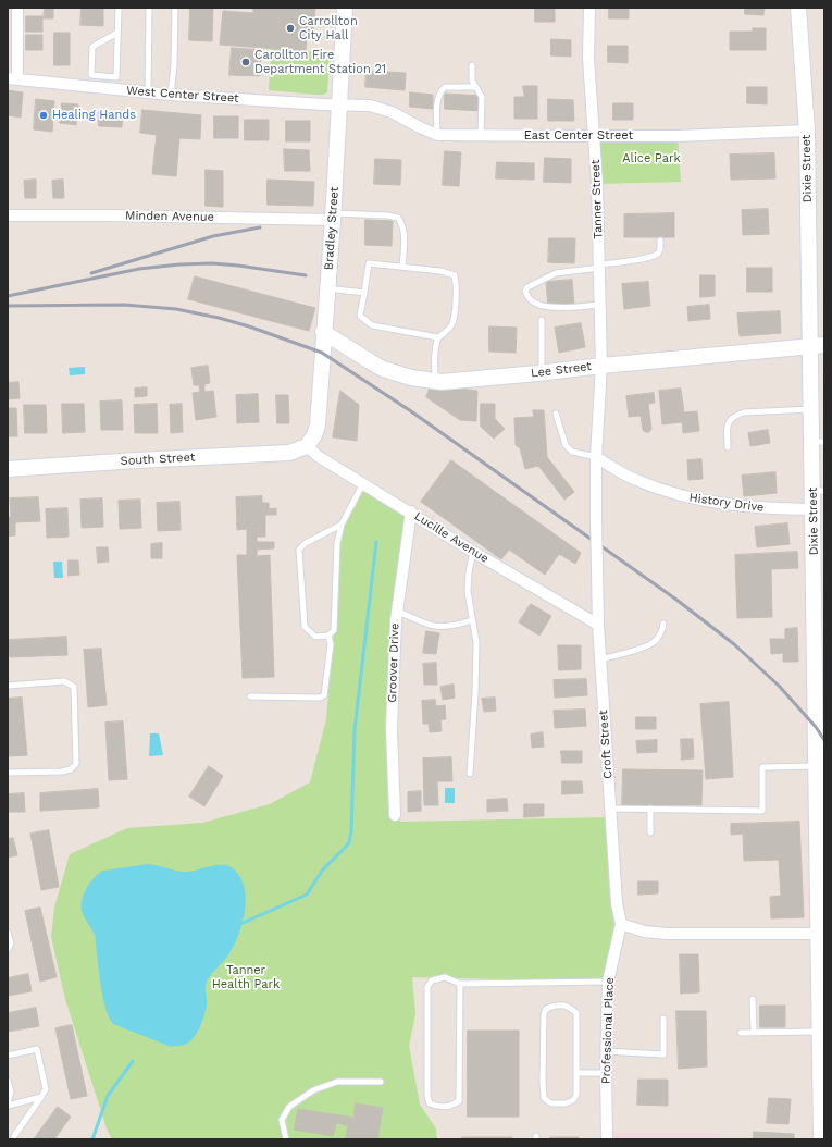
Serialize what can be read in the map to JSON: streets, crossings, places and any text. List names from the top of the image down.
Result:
{
  "streets": {
    "street": [
      "West Center Street",
      "East Center Street",
      "Dixie Street",
      "Tanner Street",
      "Minden Avenue",
      "Bradley Street",
      "Lee Street",
      "South Street",
      "History Drive",
      "Lucille Avenue",
      "Groover Drive",
      "Croft Street",
      "Professional Place"
    ]
  },
  "crossings": [
    ["West Center Street", "East Center Street"],
    ["West Center Street", "Bradley Street"],
    ["East Center Street", "Dixie Street"],
    ["East Center Street", "Tanner Street"],
    ["Dixie Street", "Lee Street"],
    ["Dixie Street", "History Drive"],
    ["Tanner Street", "Lee Street"],
    ["Tanner Street", "Croft Street"],
    ["Minden Avenue", "Bradley Street"],
    ["Bradley Street", "Lee Street"],
    ["Bradley Street", "South Street"],
    ["Bradley Street", "Lucille Avenue"],
    ["Lee Street", "Croft Street"],
    ["South Street", "Lucille Avenue"],
    ["History Drive", "Croft Street"],
    ["Lucille Avenue", "Groover Drive"],
    ["Lucille Avenue", "Croft Street"],
    ["Croft Street", "Professional Place"]
  ],
  "parks": ["Alice Park", "Tanner Health Park"],
  "places": ["Carrollton City Hall", "Carollton Fire Department Station 21", "Healing Hands"]
}
